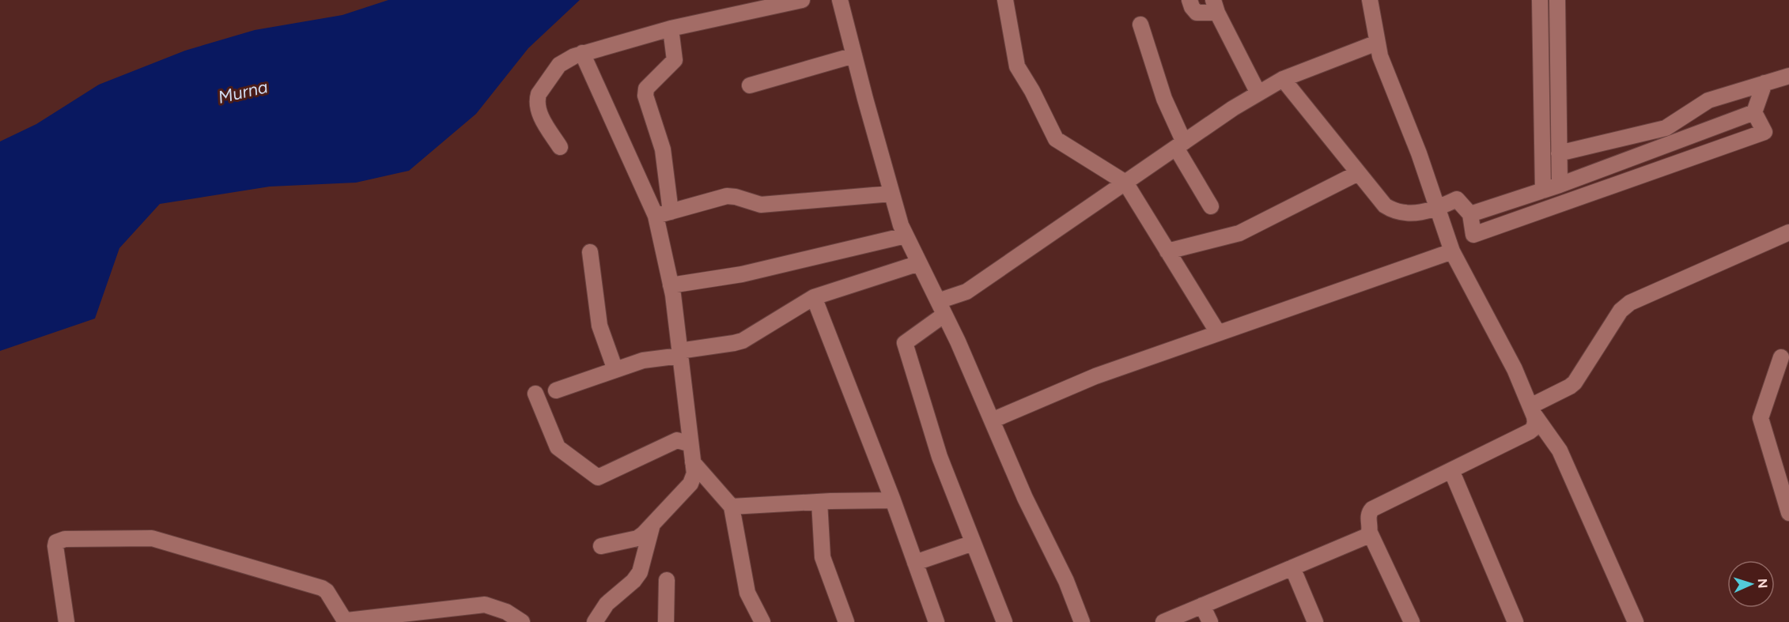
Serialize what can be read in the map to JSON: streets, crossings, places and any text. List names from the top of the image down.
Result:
{
  "water": ["Murna"],
  "north": "right"
}
